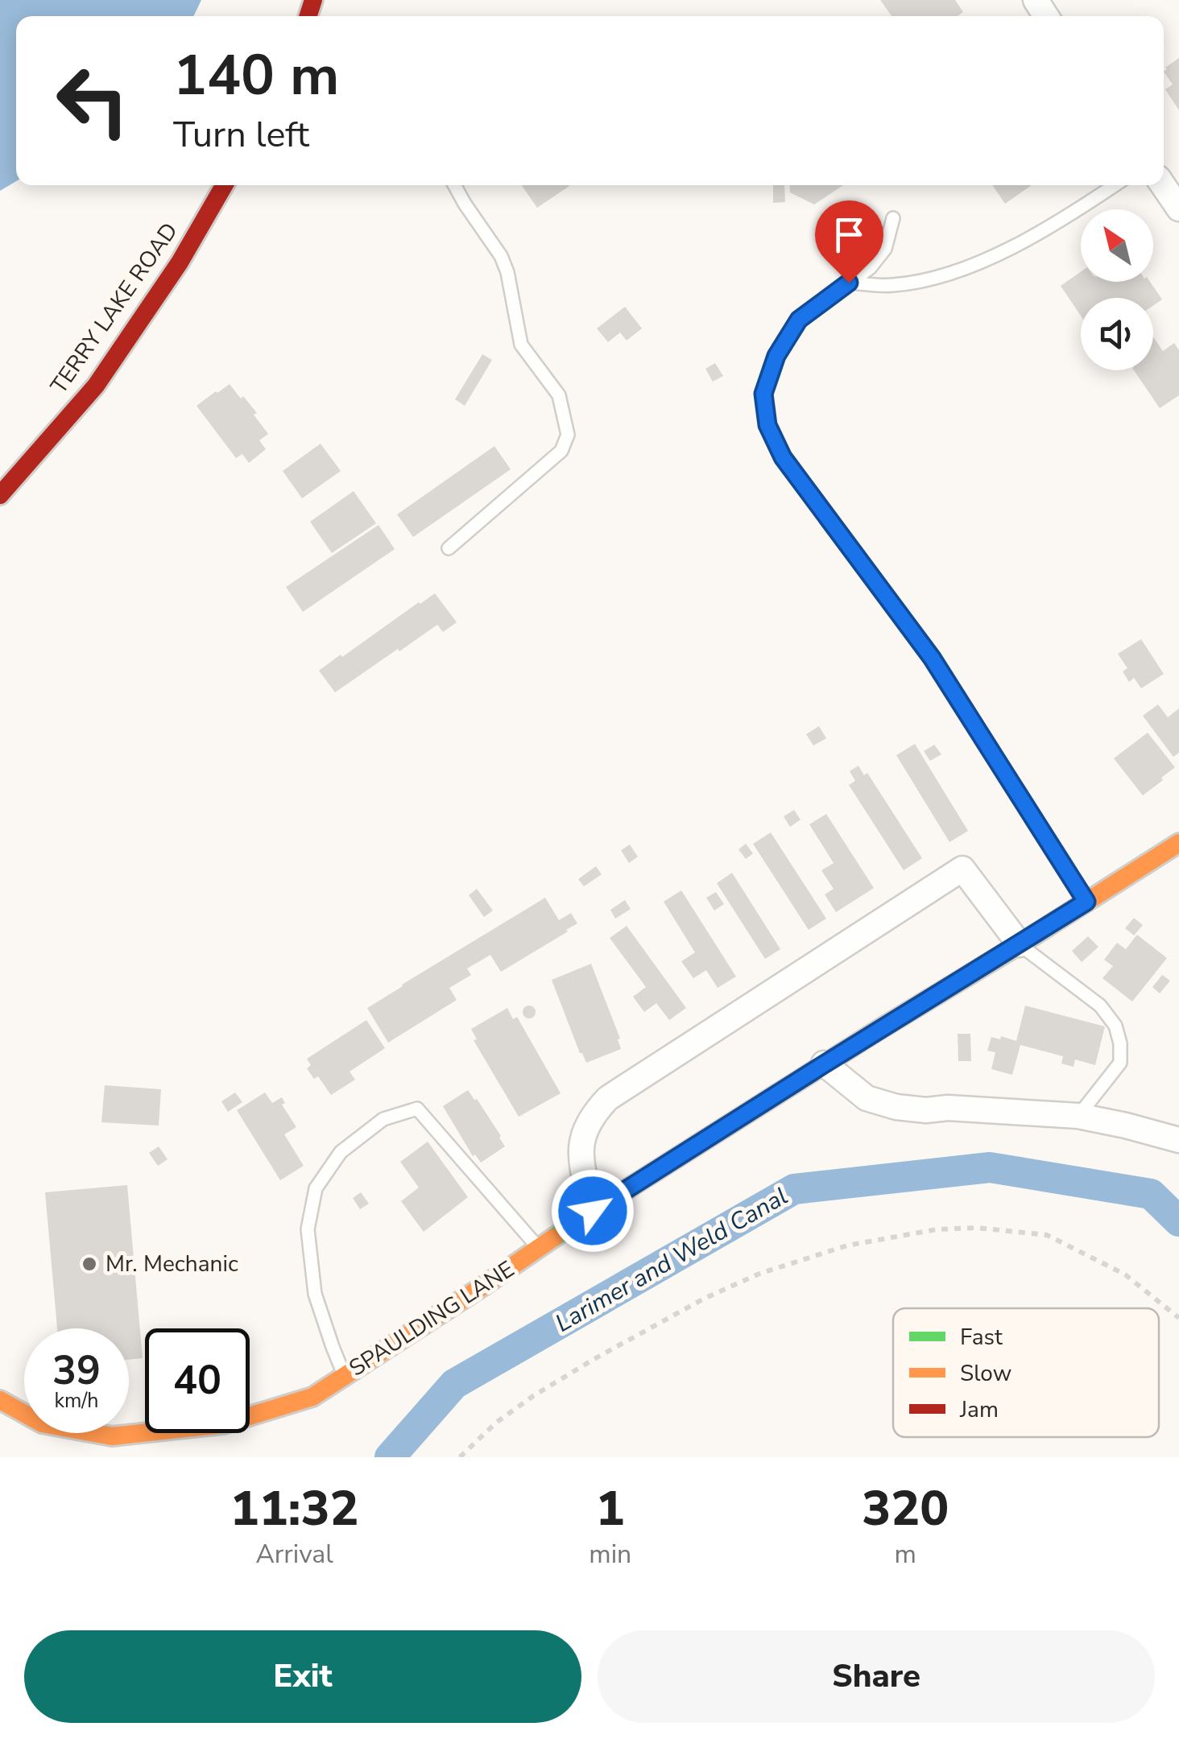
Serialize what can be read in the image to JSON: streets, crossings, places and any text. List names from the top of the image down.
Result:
{
  "streets": {
    "street": ["TERRY LAKE ROAD", "SPAULDING LANE"]
  },
  "water": ["Larimer and Weld Canal"],
  "places": ["Mr. Mechanic"],
  "legend": ["Fast", "Slow", "Jam"],
  "north": "top left",
  "page": {
    "turn": ["140 m", "Turn left"],
    "speed": "39 km/h",
    "limit": "40",
    "eta": [
      "11:32",
      "Arrival",
      "1",
      "min",
      "320",
      "m"
    ],
    "buttons": ["Exit", "Share"]
  }
}
